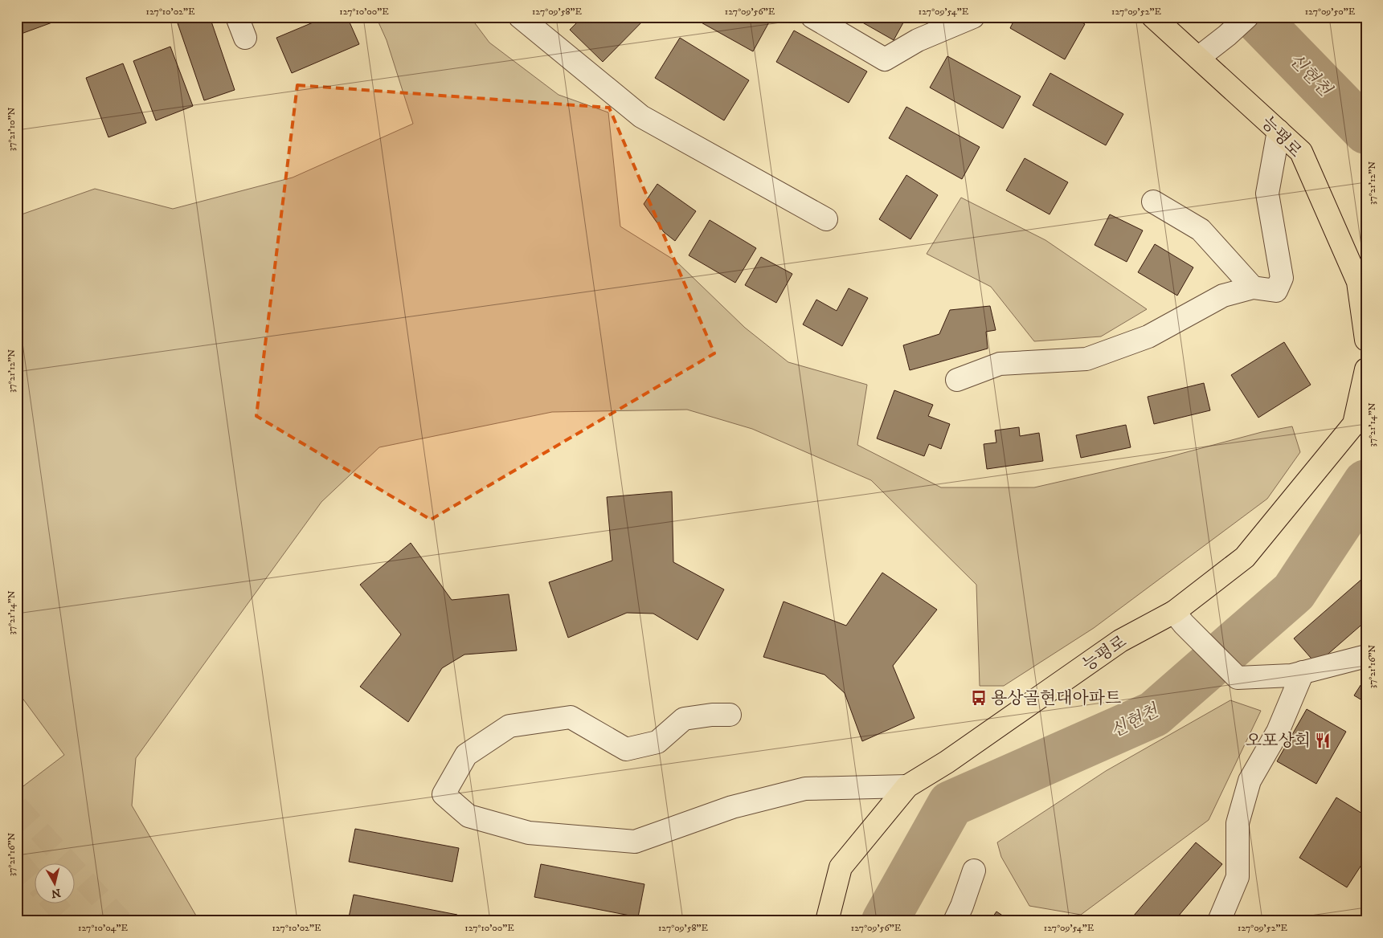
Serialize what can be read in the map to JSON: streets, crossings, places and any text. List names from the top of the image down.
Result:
{
  "streets": {
    "main road": ["능평로"]
  },
  "water": ["신현천"],
  "places": {
    "bus stop": ["용상골현대아파트"],
    "restaurant": ["오포상회"]
  },
  "north": "bottom",
  "coordinates": [
    "127°10'02\"E",
    "127°10'00\"E",
    "127°09'58\"E",
    "127°09'56\"E",
    "127°09'54\"E",
    "127°09'52\"E",
    "127°09'50\"E",
    "37°21'10\"N",
    "37°21'12\"N",
    "37°21'14\"N",
    "37°21'16\"N",
    "127°10'04\"E"
  ]
}
